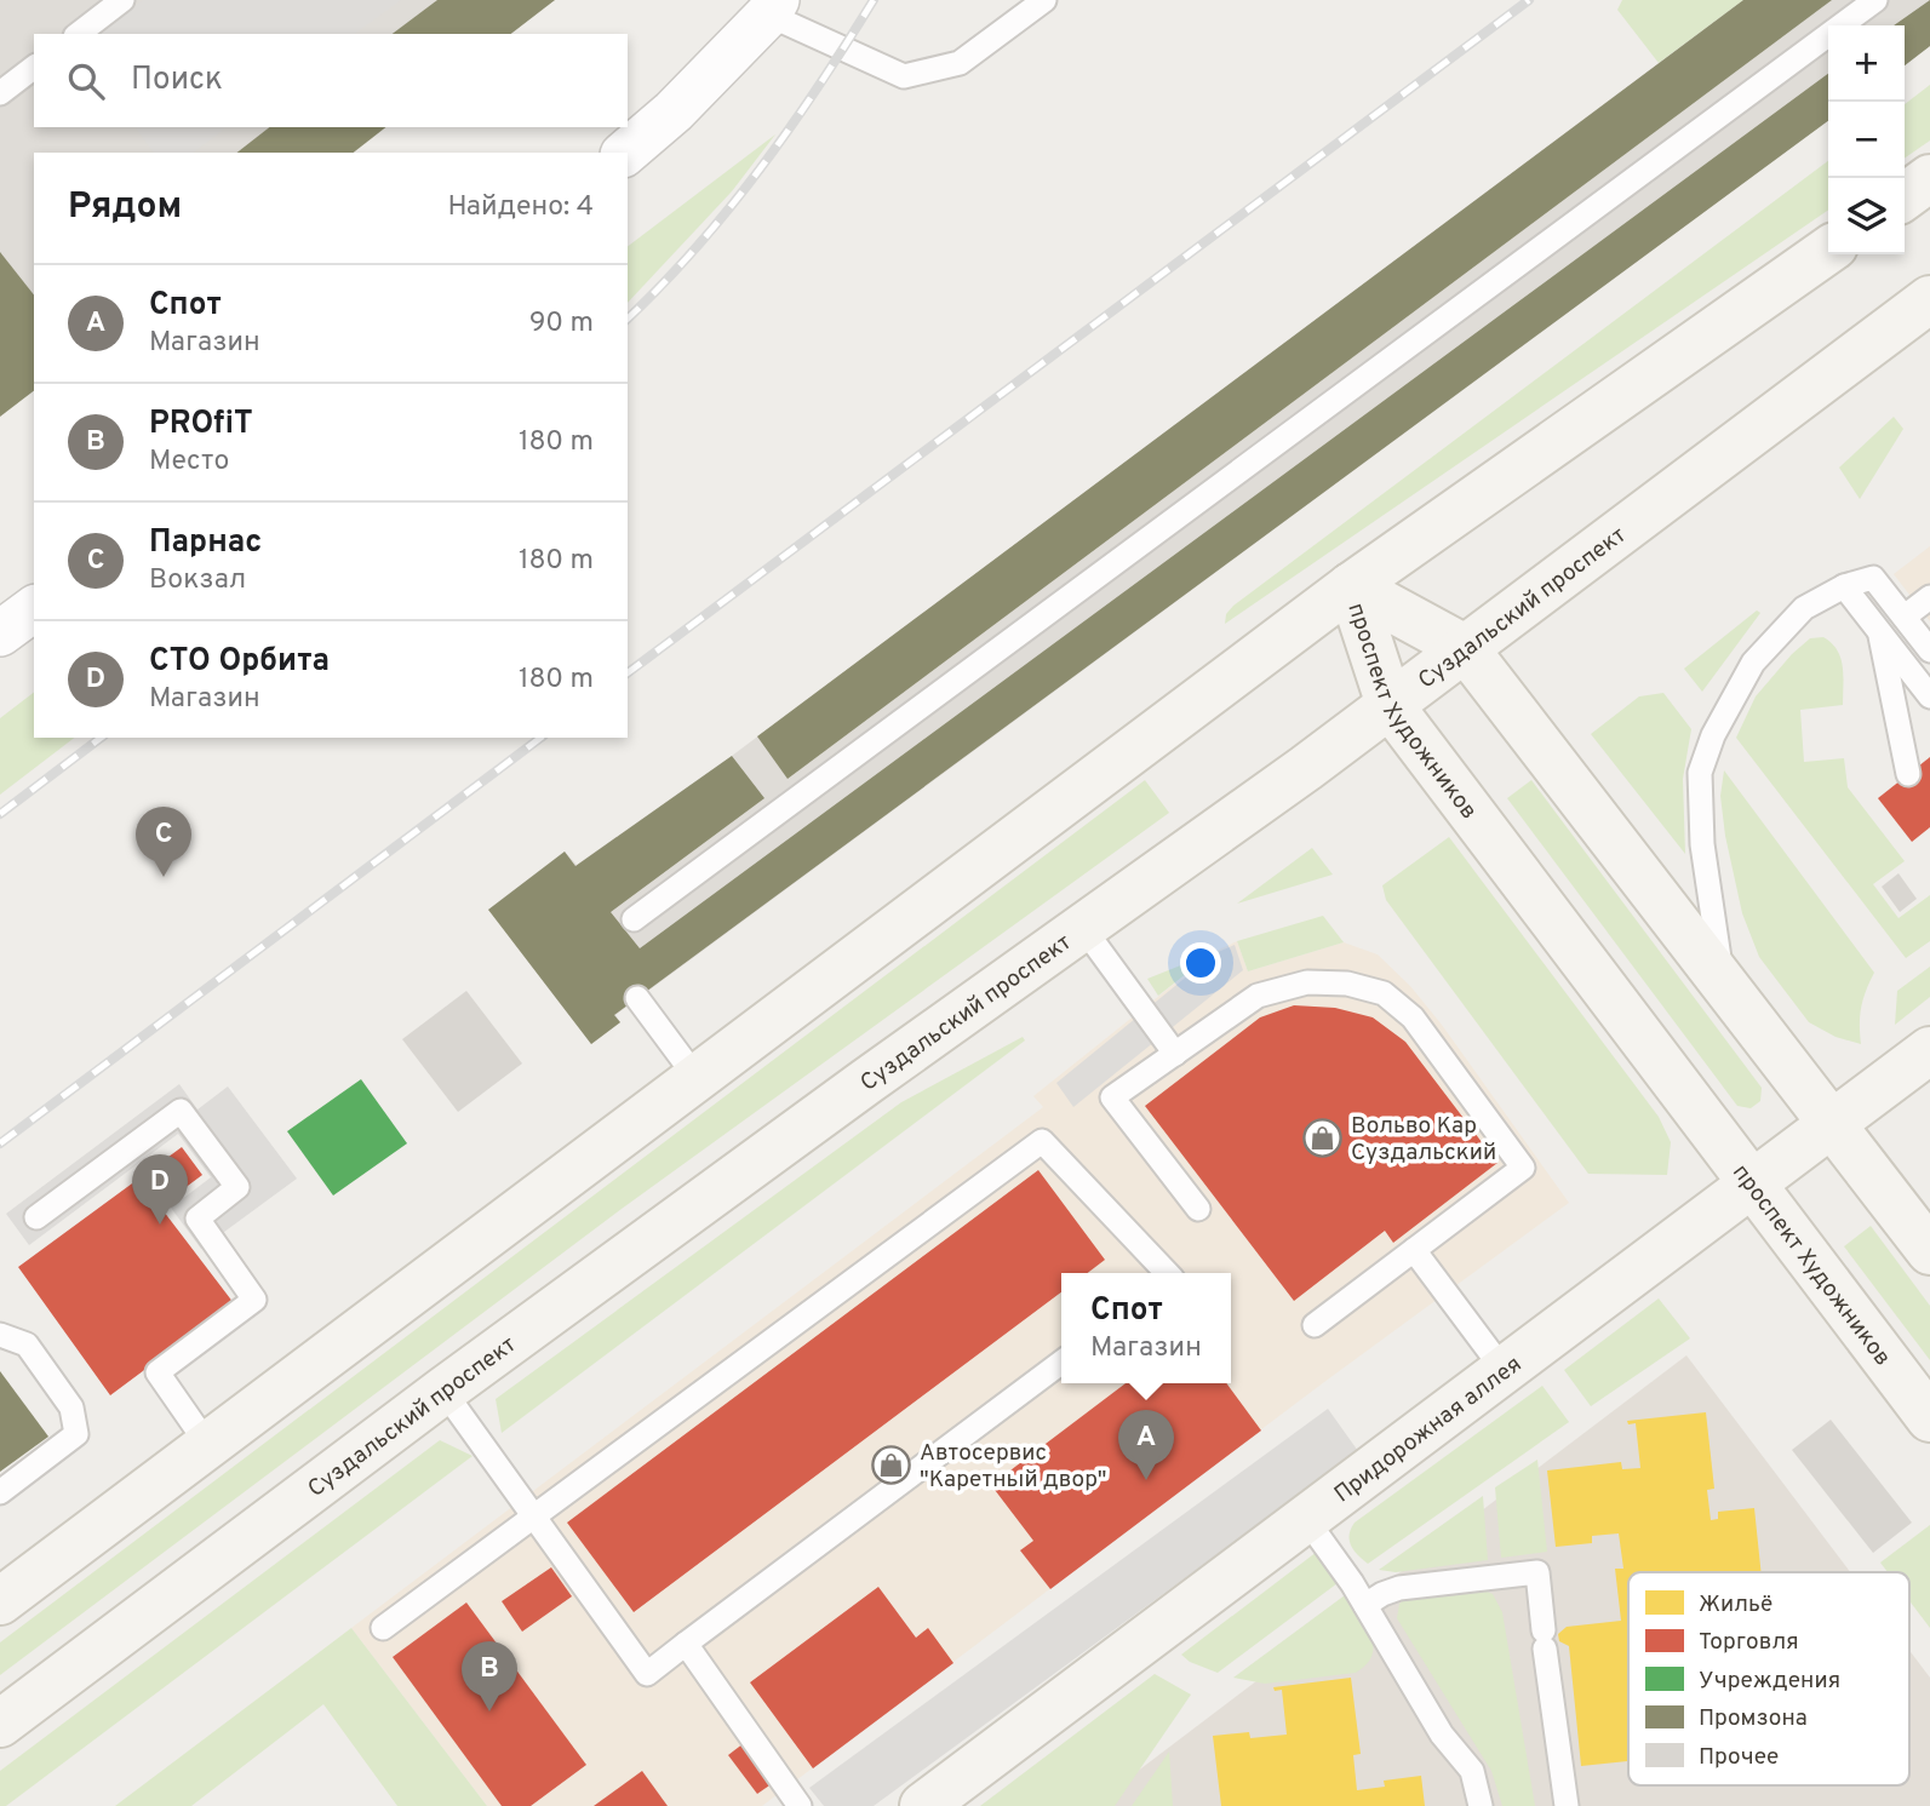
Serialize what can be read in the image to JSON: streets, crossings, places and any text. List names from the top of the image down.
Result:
{
  "streets": {
    "main road": ["Суздальский проспект", "проспект Художников", "Придорожная аллея"]
  },
  "crossings": [
    ["Суздальский проспект", "проспект Художников"],
    ["проспект Художников", "Придорожная аллея"]
  ],
  "places": {
    "shop": ["Вольво Кар Суздальский", "Автосервис \"Каретный двор\""]
  },
  "legend": [
    "Жильё",
    "Торговля",
    "Учреждения",
    "Промзона",
    "Прочее"
  ],
  "page": {
    "map_buttons": ["+", "−"],
    "search": "Поиск",
    "heading": ["Рядом", "Найдено: 4"],
    "list": [
      {
        "mark": "A",
        "name": "Спот",
        "note": "Магазин",
        "value": "90 m"
      },
      {
        "mark": "B",
        "name": "PROfiT",
        "note": "Место",
        "value": "180 m"
      },
      {
        "mark": "C",
        "name": "Парнас",
        "note": "Вокзал",
        "value": "180 m"
      },
      {
        "mark": "D",
        "name": "СТО Орбита",
        "note": "Магазин",
        "value": "180 m"
      }
    ],
    "pins": [
      "C",
      "D",
      "A",
      "B"
    ],
    "popup": ["Спот", "Магазин"]
  }
}
